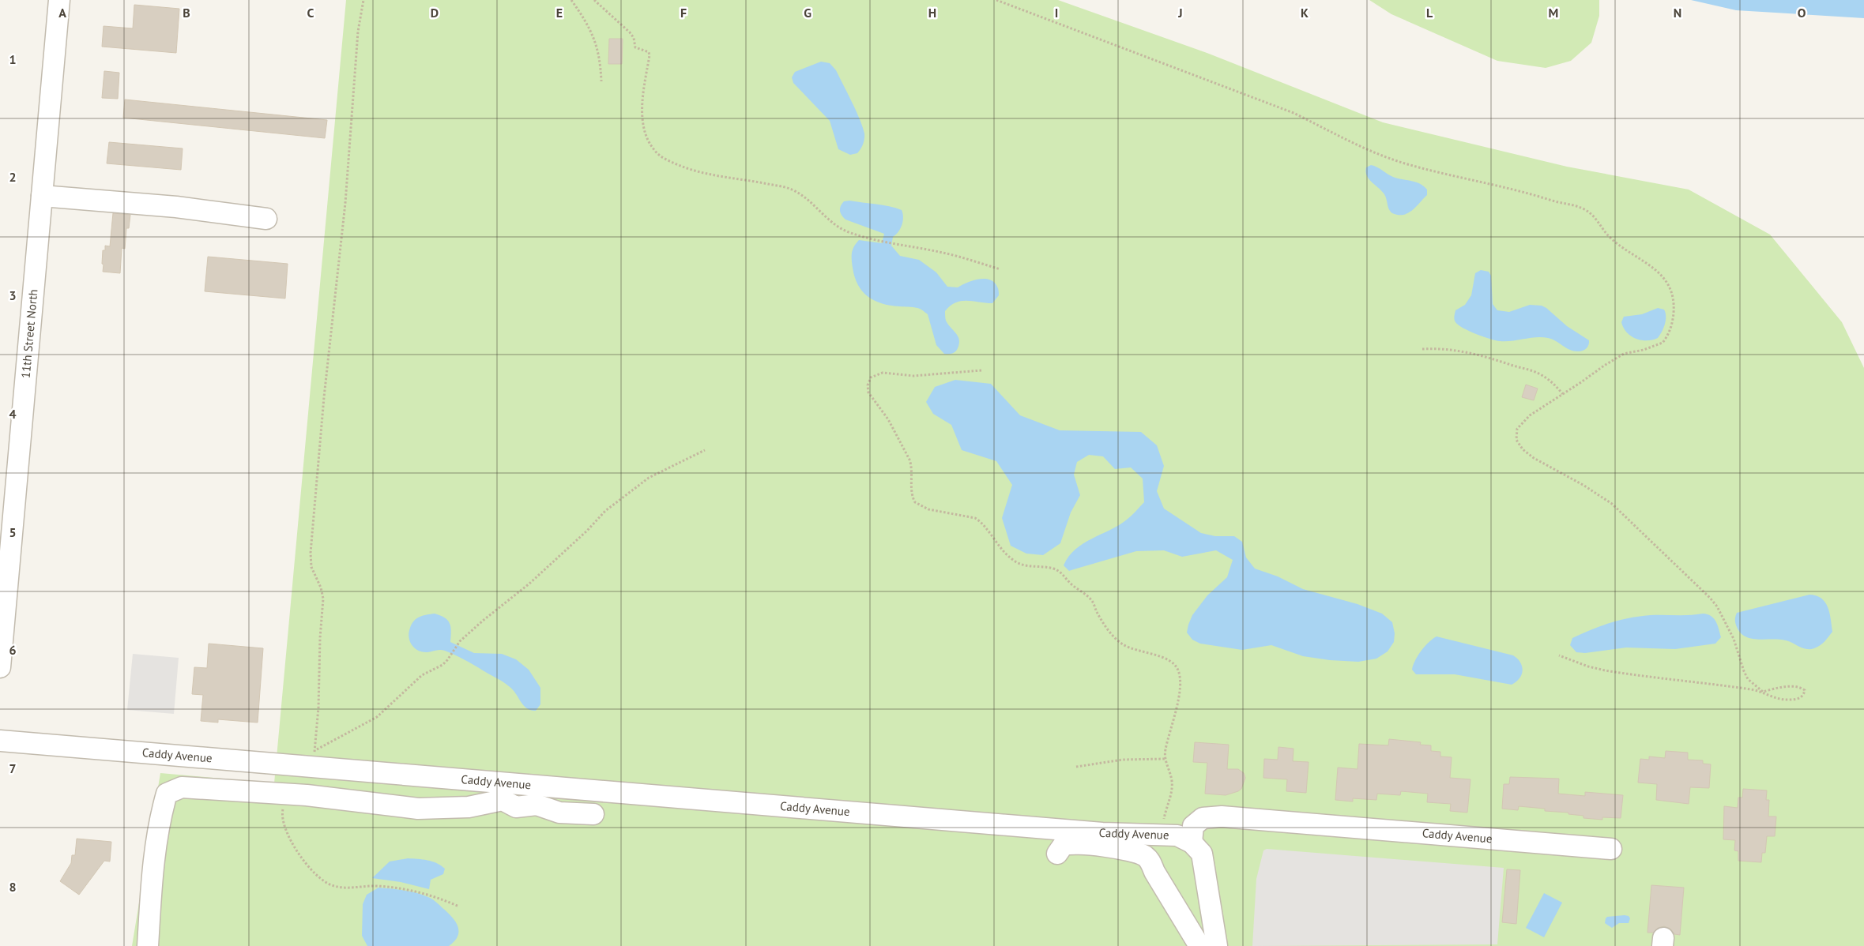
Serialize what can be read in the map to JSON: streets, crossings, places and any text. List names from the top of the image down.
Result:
{
  "streets": {
    "street": ["11th Street North", "Caddy Avenue"]
  },
  "grid": {
    "columns": [
      "A",
      "B",
      "C",
      "D",
      "E",
      "F",
      "G",
      "H",
      "I",
      "J",
      "K",
      "L",
      "M",
      "N",
      "O"
    ],
    "rows": [
      "1",
      "2",
      "3",
      "4",
      "5",
      "6",
      "7",
      "8"
    ]
  }
}
